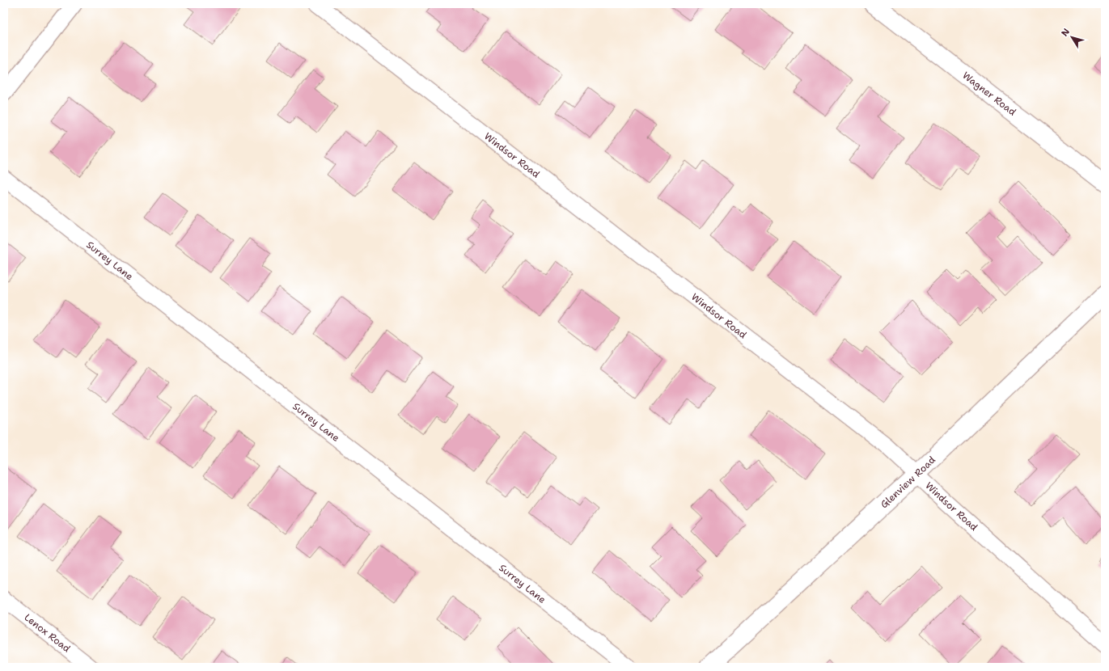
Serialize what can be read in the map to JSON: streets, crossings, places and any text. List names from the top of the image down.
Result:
{
  "streets": {
    "main road": ["Wagner Road", "Glenview Road"],
    "street": ["Windsor Road", "Surrey Lane", "Lenox Road"]
  },
  "crossings": [
    ["Windsor Road", "Glenview Road"]
  ],
  "north": "top left"
}
